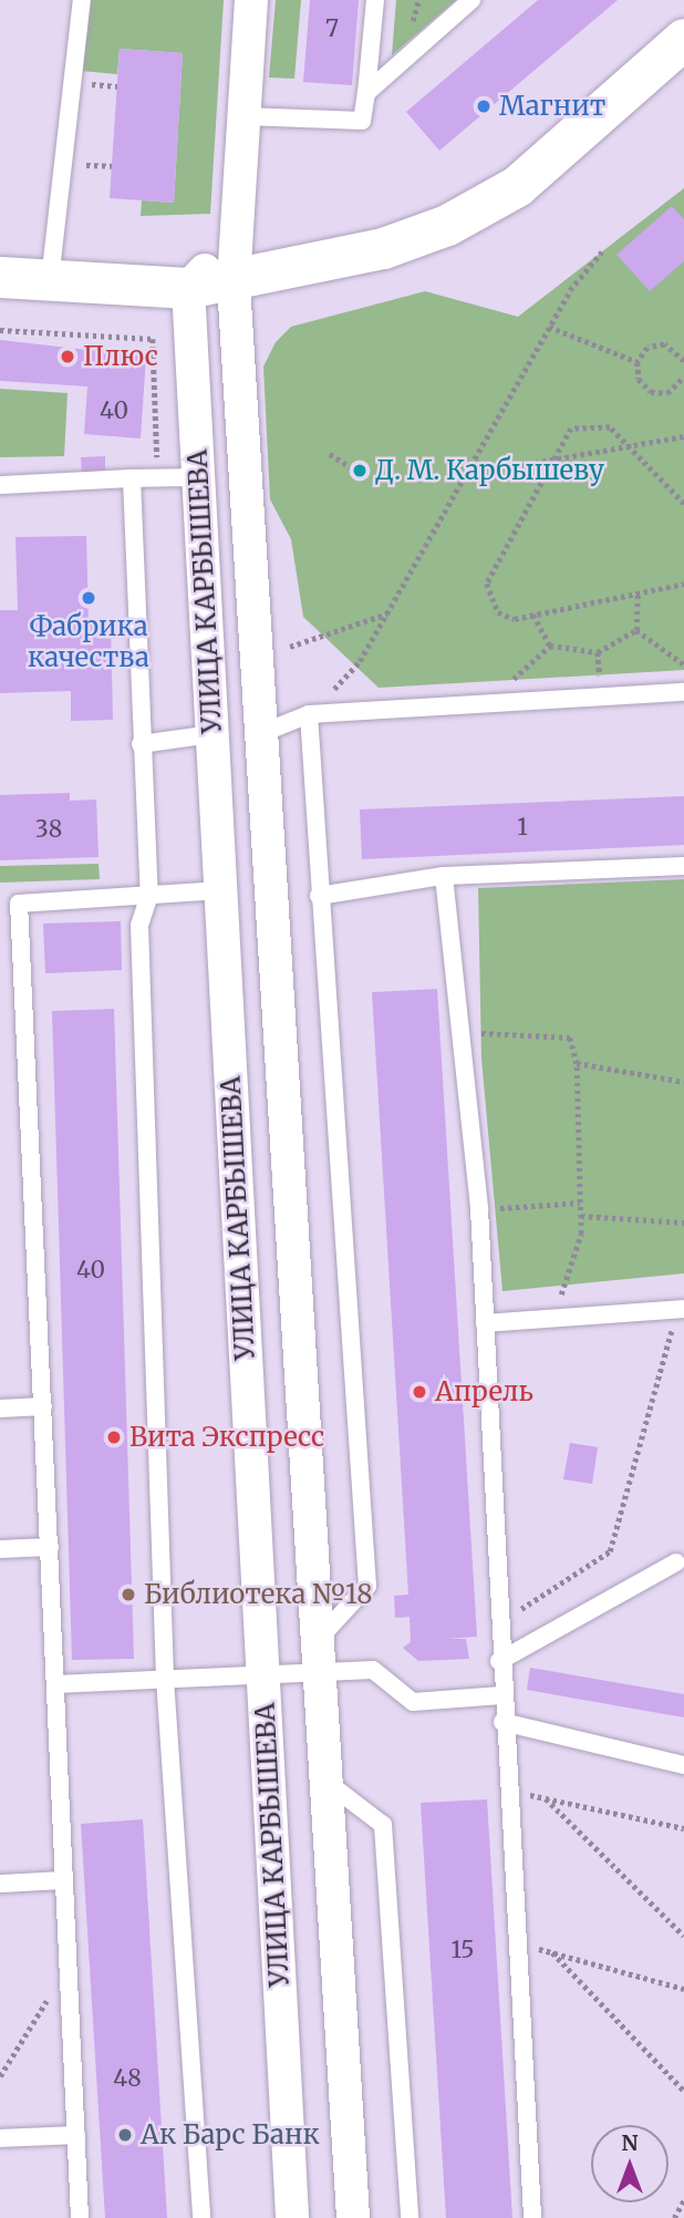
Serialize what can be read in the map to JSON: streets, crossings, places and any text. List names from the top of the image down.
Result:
{
  "streets": {
    "street": ["УЛИЦА КАРБЫШЕВА"]
  },
  "places": [
    "Магнит",
    "Плюс",
    "Д. М. Карбышеву",
    "Фабрика качества",
    "Апрель",
    "Вита Экспресс",
    "Библиотека №18",
    "Ак Барс Банк"
  ],
  "house_numbers": [
    "7",
    "40",
    "1",
    "38",
    "40",
    "15",
    "48"
  ],
  "north": "top"
}
